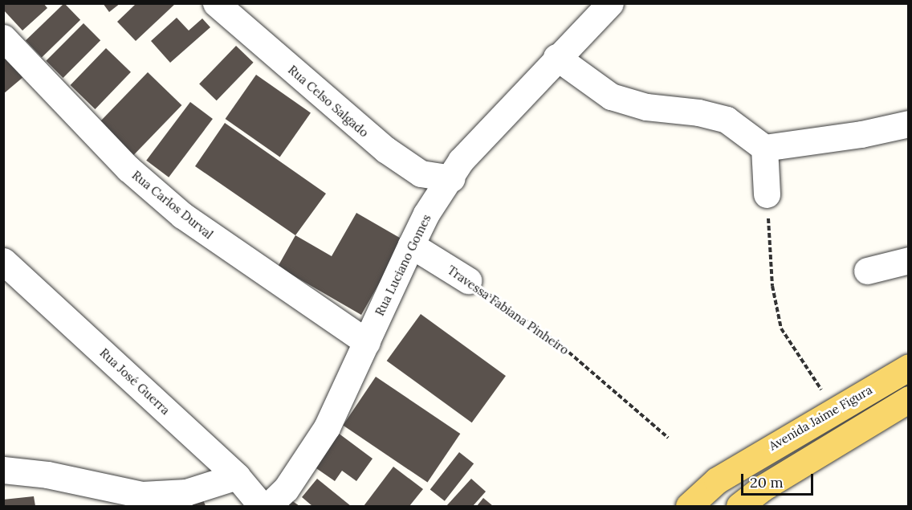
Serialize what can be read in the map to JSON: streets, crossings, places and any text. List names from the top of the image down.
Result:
{
  "streets": {
    "main road": ["Avenida Jaime Figura"],
    "street": [
      "Rua Celso Salgado",
      "Rua Carlos Durval",
      "Rua Luciano Gomes",
      "Travessa Fabiana Pinheiro",
      "Rua José Guerra"
    ]
  },
  "crossings": [
    ["Rua Celso Salgado", "Rua Luciano Gomes"],
    ["Rua Carlos Durval", "Rua Luciano Gomes"],
    ["Rua Luciano Gomes", "Travessa Fabiana Pinheiro"]
  ],
  "scale_bar": "20 m"
}
